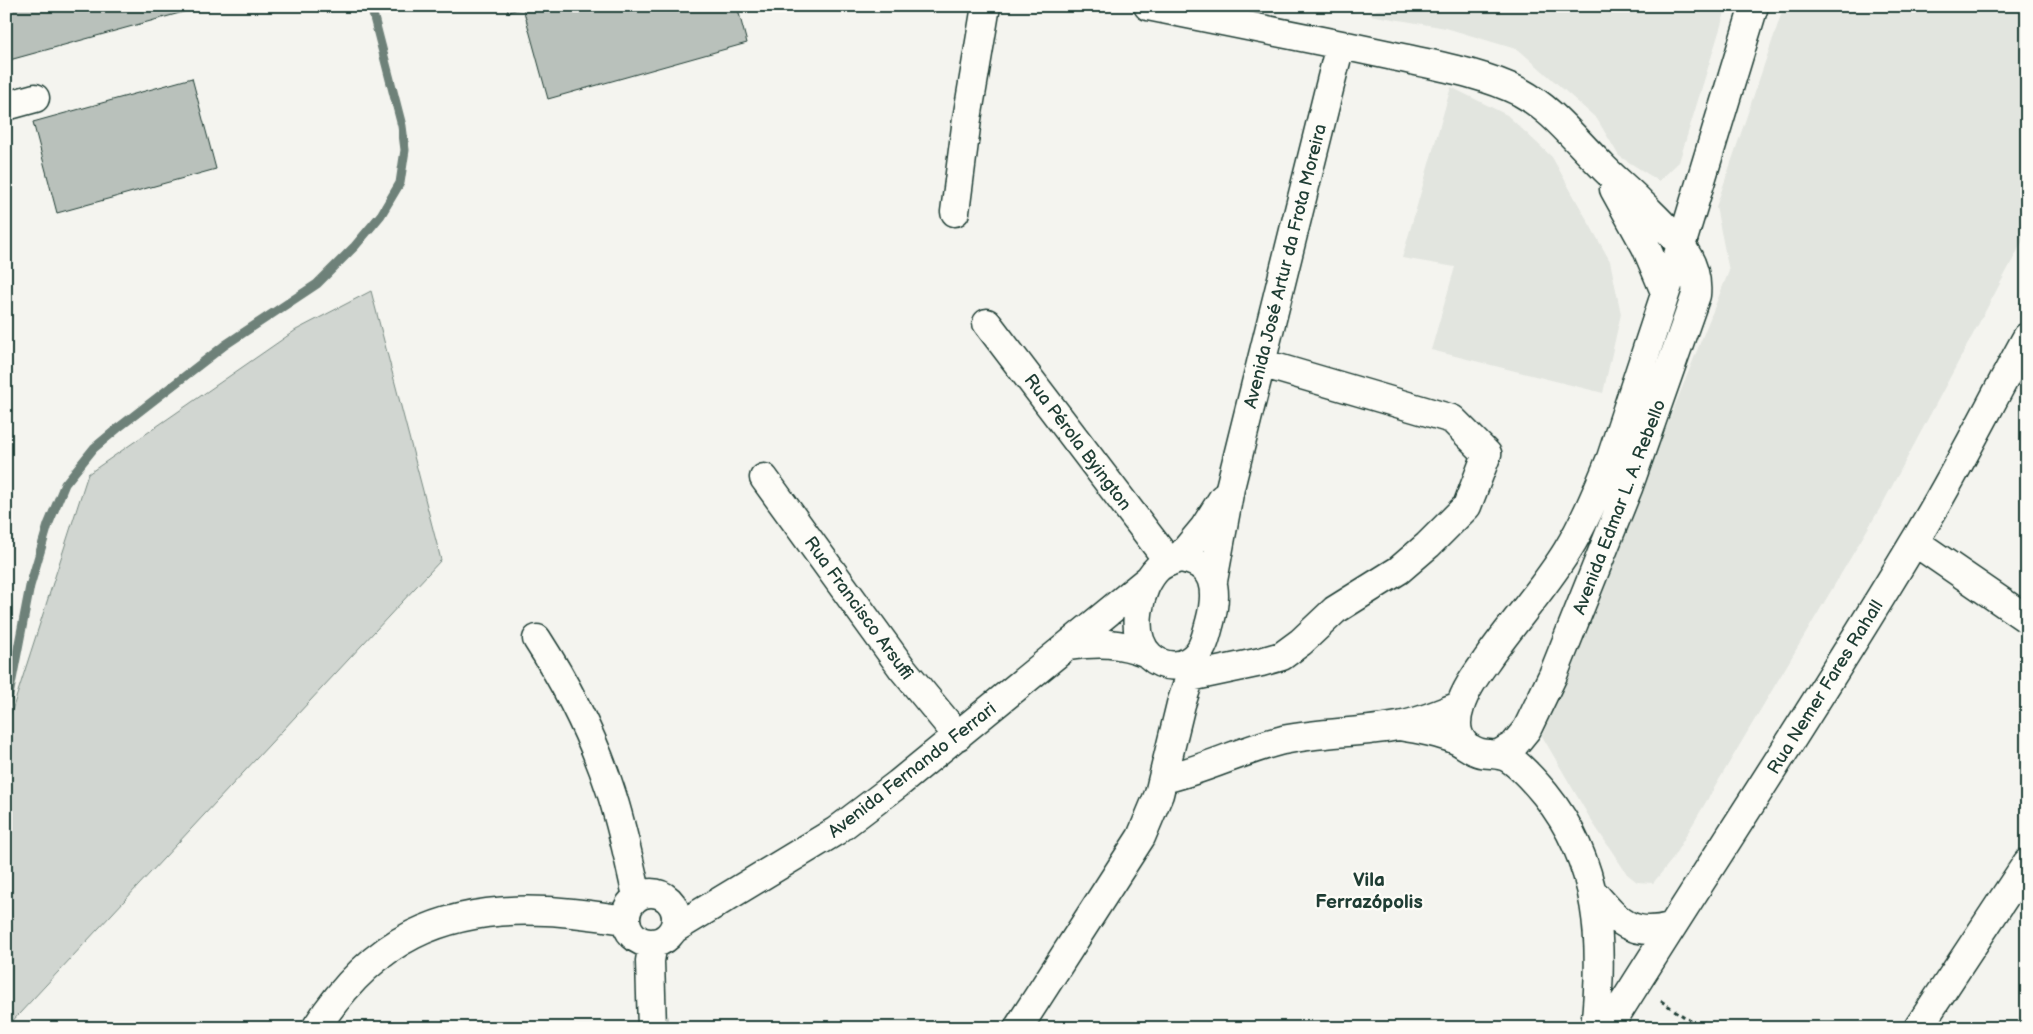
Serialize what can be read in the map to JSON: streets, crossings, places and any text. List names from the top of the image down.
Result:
{
  "streets": {
    "street": [
      "Avenida José Artur da Frota Moreira",
      "Rua Pérola Byington",
      "Avenida Edmar L. A. Rebello",
      "Rua Francisco Arsuffi",
      "Rua Nemer Fares Rahall",
      "Avenida Fernando Ferrari"
    ]
  },
  "crossings": [
    ["Avenida José Artur da Frota Moreira", "Rua Pérola Byington"],
    ["Avenida José Artur da Frota Moreira", "Avenida Fernando Ferrari"],
    ["Rua Pérola Byington", "Avenida Fernando Ferrari"],
    ["Rua Francisco Arsuffi", "Avenida Fernando Ferrari"]
  ],
  "districts": ["Vila Ferrazópolis"]
}
